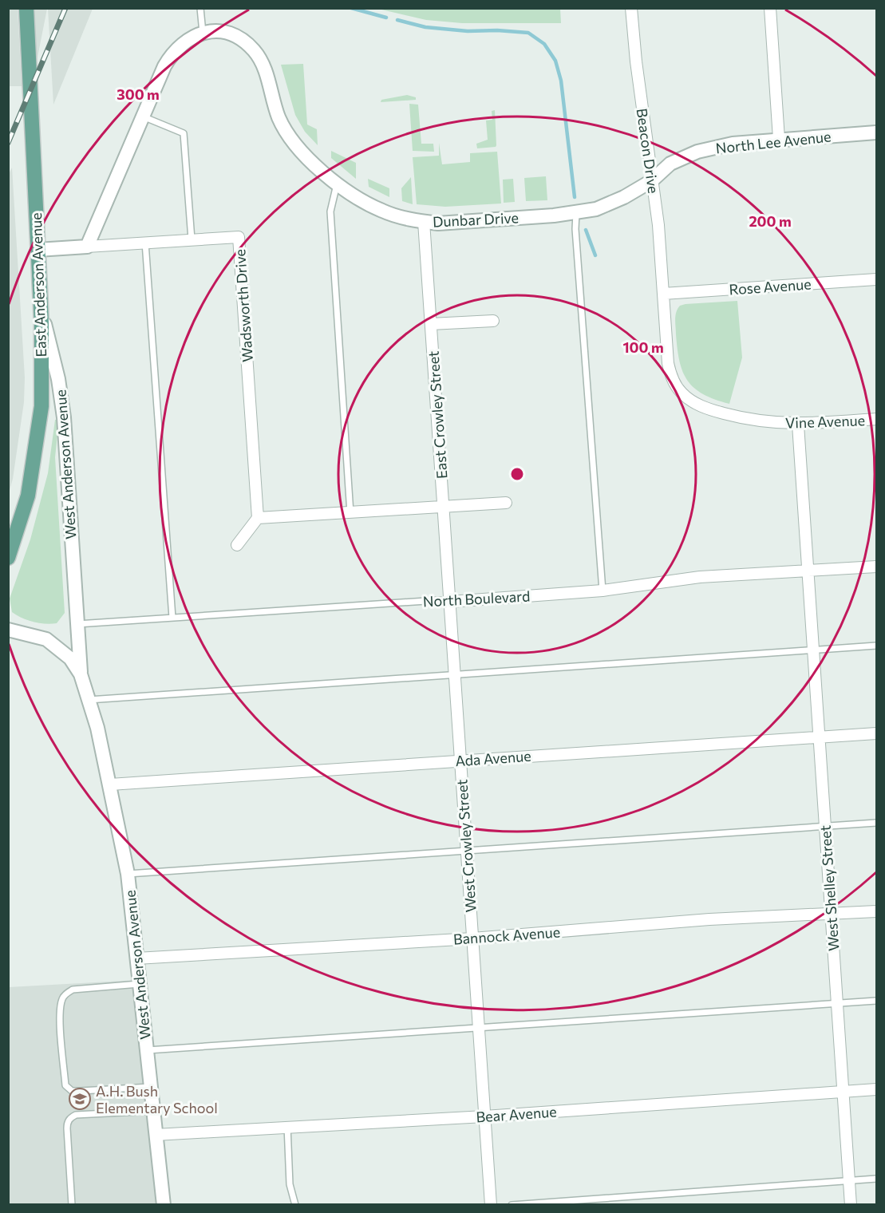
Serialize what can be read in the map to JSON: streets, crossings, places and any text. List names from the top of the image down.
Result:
{
  "streets": {
    "main road": ["East Anderson Avenue"],
    "street": [
      "North Lee Avenue",
      "Beacon Drive",
      "Dunbar Drive",
      "Rose Avenue",
      "Wadsworth Drive",
      "East Crowley Street",
      "Vine Avenue",
      "West Anderson Avenue",
      "North Boulevard",
      "Ada Avenue",
      "West Crowley Street",
      "West Shelley Street",
      "Bannock Avenue",
      "Bear Avenue"
    ]
  },
  "crossings": [
    ["North Lee Avenue", "Beacon Drive"],
    ["North Lee Avenue", "Dunbar Drive"],
    ["Beacon Drive", "Dunbar Drive"],
    ["Beacon Drive", "Rose Avenue"],
    ["Beacon Drive", "Vine Avenue"],
    ["Dunbar Drive", "East Crowley Street"],
    ["East Anderson Avenue", "Wadsworth Drive"],
    ["East Anderson Avenue", "West Anderson Avenue"],
    ["Rose Avenue", "Vine Avenue"],
    ["East Crowley Street", "North Boulevard"],
    ["East Crowley Street", "West Crowley Street"],
    ["Vine Avenue", "West Shelley Street"],
    ["West Anderson Avenue", "North Boulevard"],
    ["West Anderson Avenue", "Ada Avenue"],
    ["West Anderson Avenue", "Bannock Avenue"],
    ["West Anderson Avenue", "Bear Avenue"],
    ["North Boulevard", "West Crowley Street"],
    ["North Boulevard", "West Shelley Street"],
    ["Ada Avenue", "West Crowley Street"],
    ["Ada Avenue", "West Shelley Street"],
    ["West Crowley Street", "Bannock Avenue"],
    ["West Crowley Street", "Bear Avenue"],
    ["West Shelley Street", "Bannock Avenue"],
    ["West Shelley Street", "Bear Avenue"]
  ],
  "places": {
    "school or university": ["A.H. Bush Elementary School"]
  },
  "rings": ["300 m", "200 m", "100 m"]
}
